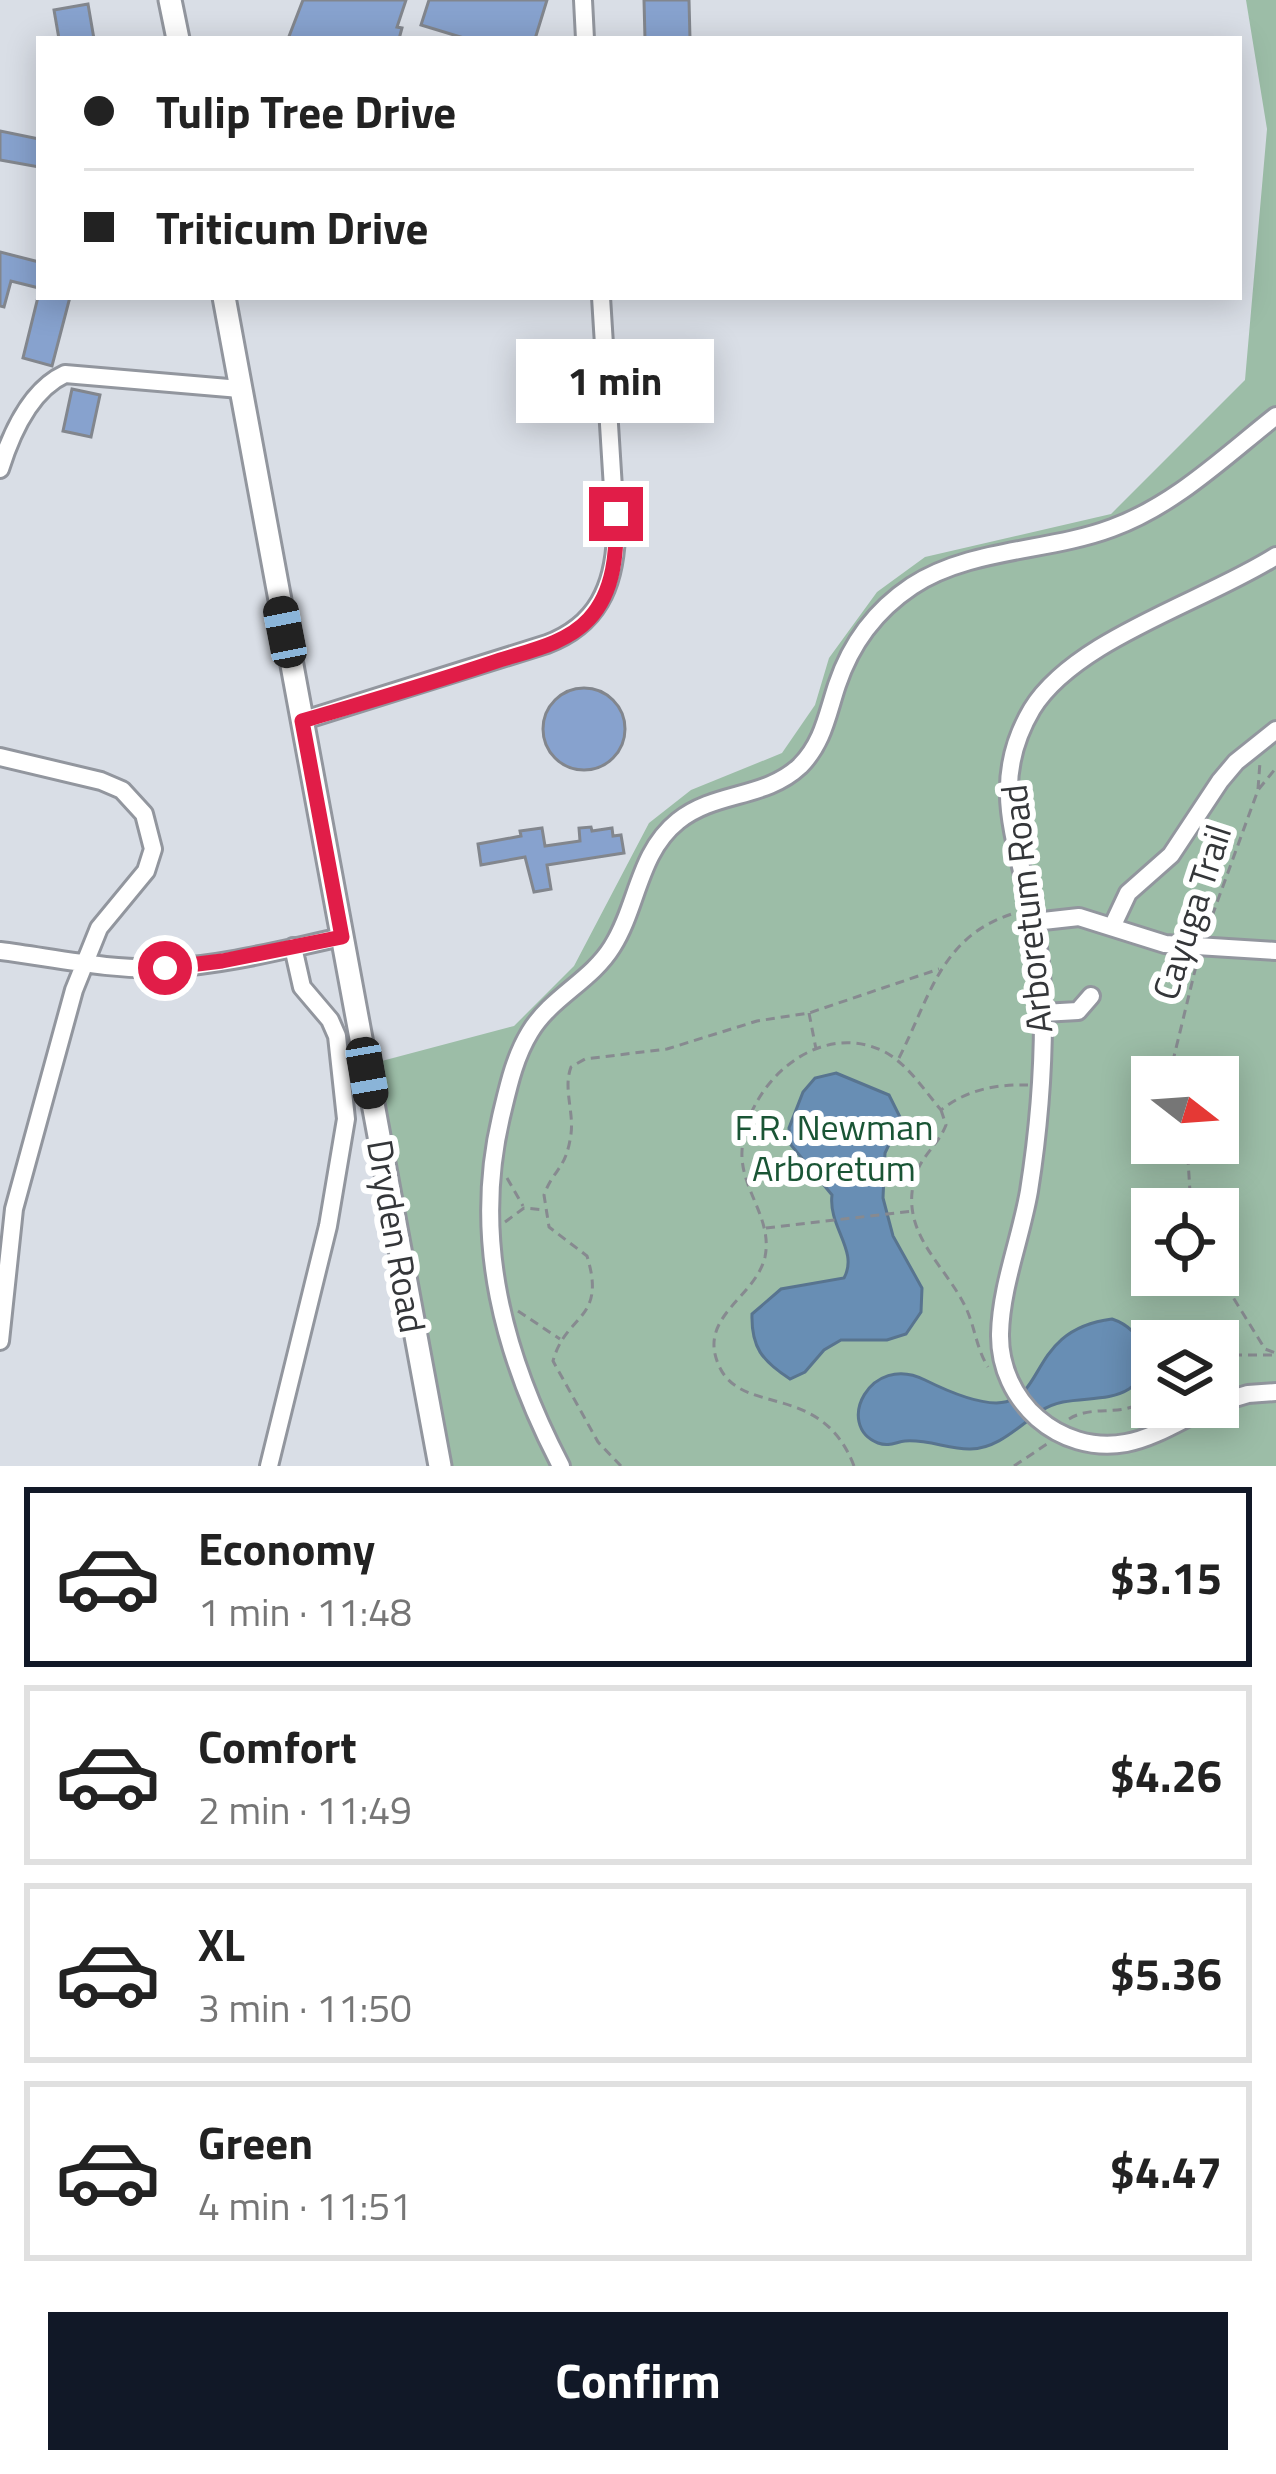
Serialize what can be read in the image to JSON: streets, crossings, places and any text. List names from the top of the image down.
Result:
{
  "streets": {
    "main road": ["Dryden Road"],
    "street": ["Arboretum Road"],
    "path": ["Cayuga Trail"]
  },
  "parks": ["F.R. Newman Arboretum"],
  "north": "right",
  "page": {
    "banner": ["Tulip Tree Drive", "Triticum Drive"],
    "bubble": "1 min",
    "list": [
      {
        "name": "Economy",
        "note": "1 min · 11:48",
        "value": "$3.15"
      },
      {
        "name": "Comfort",
        "note": "2 min · 11:49",
        "value": "$4.26"
      },
      {
        "name": "XL",
        "note": "3 min · 11:50",
        "value": "$5.36"
      },
      {
        "name": "Green",
        "note": "4 min · 11:51",
        "value": "$4.47"
      }
    ],
    "buttons": "Confirm"
  }
}
